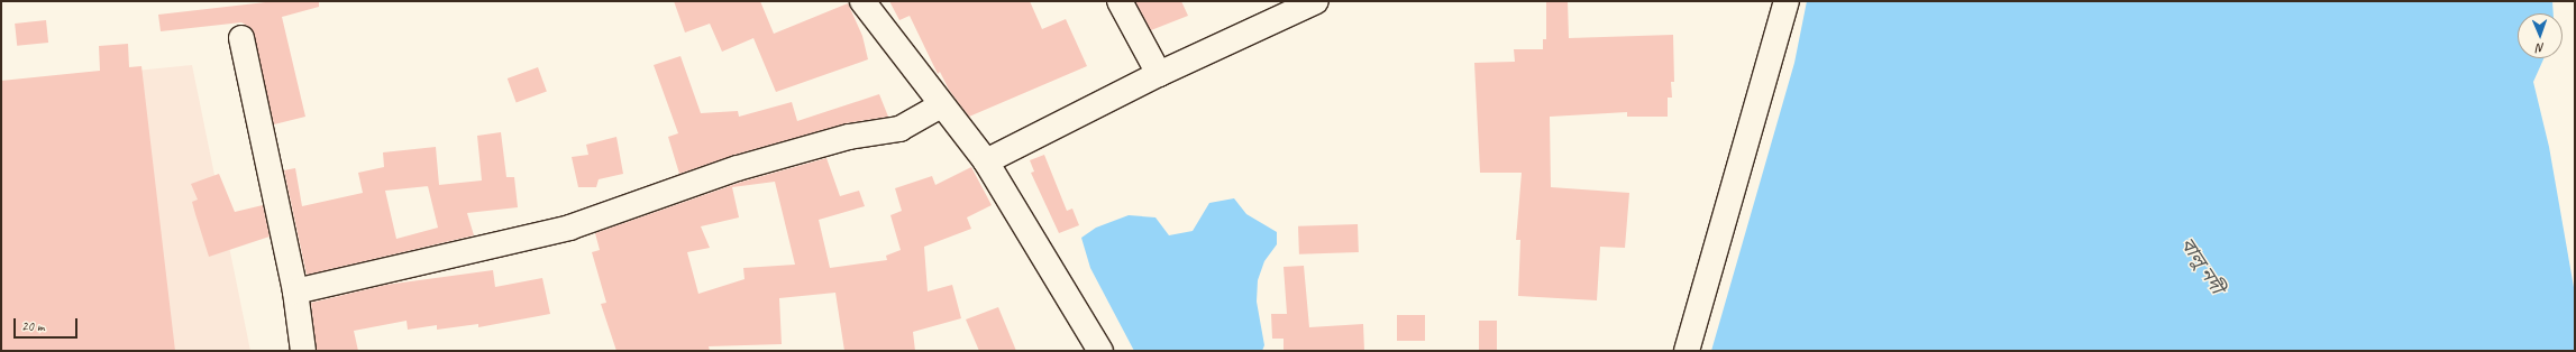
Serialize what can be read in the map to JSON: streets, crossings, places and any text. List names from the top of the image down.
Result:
{
  "water": ["বালু নদী"],
  "scale_bar": "20 m",
  "north": "bottom"
}
